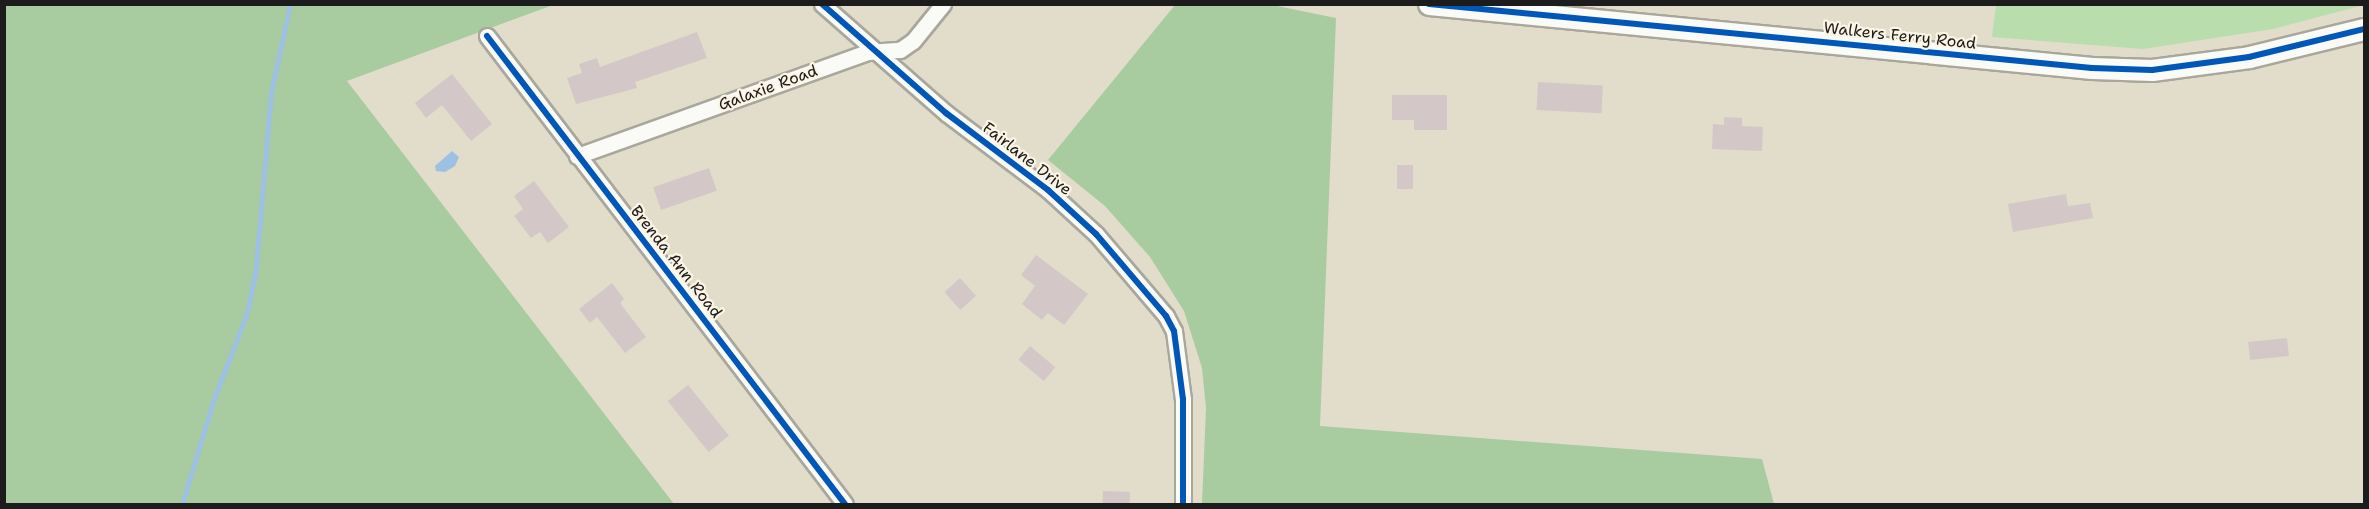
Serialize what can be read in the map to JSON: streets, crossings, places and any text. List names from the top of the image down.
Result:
{
  "streets": {
    "street": [
      "Walkers Ferry Road",
      "Galaxie Road",
      "Fairlane Drive",
      "Brenda Ann Road"
    ]
  },
  "crossings": [
    ["Galaxie Road", "Fairlane Drive"],
    ["Galaxie Road", "Brenda Ann Road"]
  ]
}
